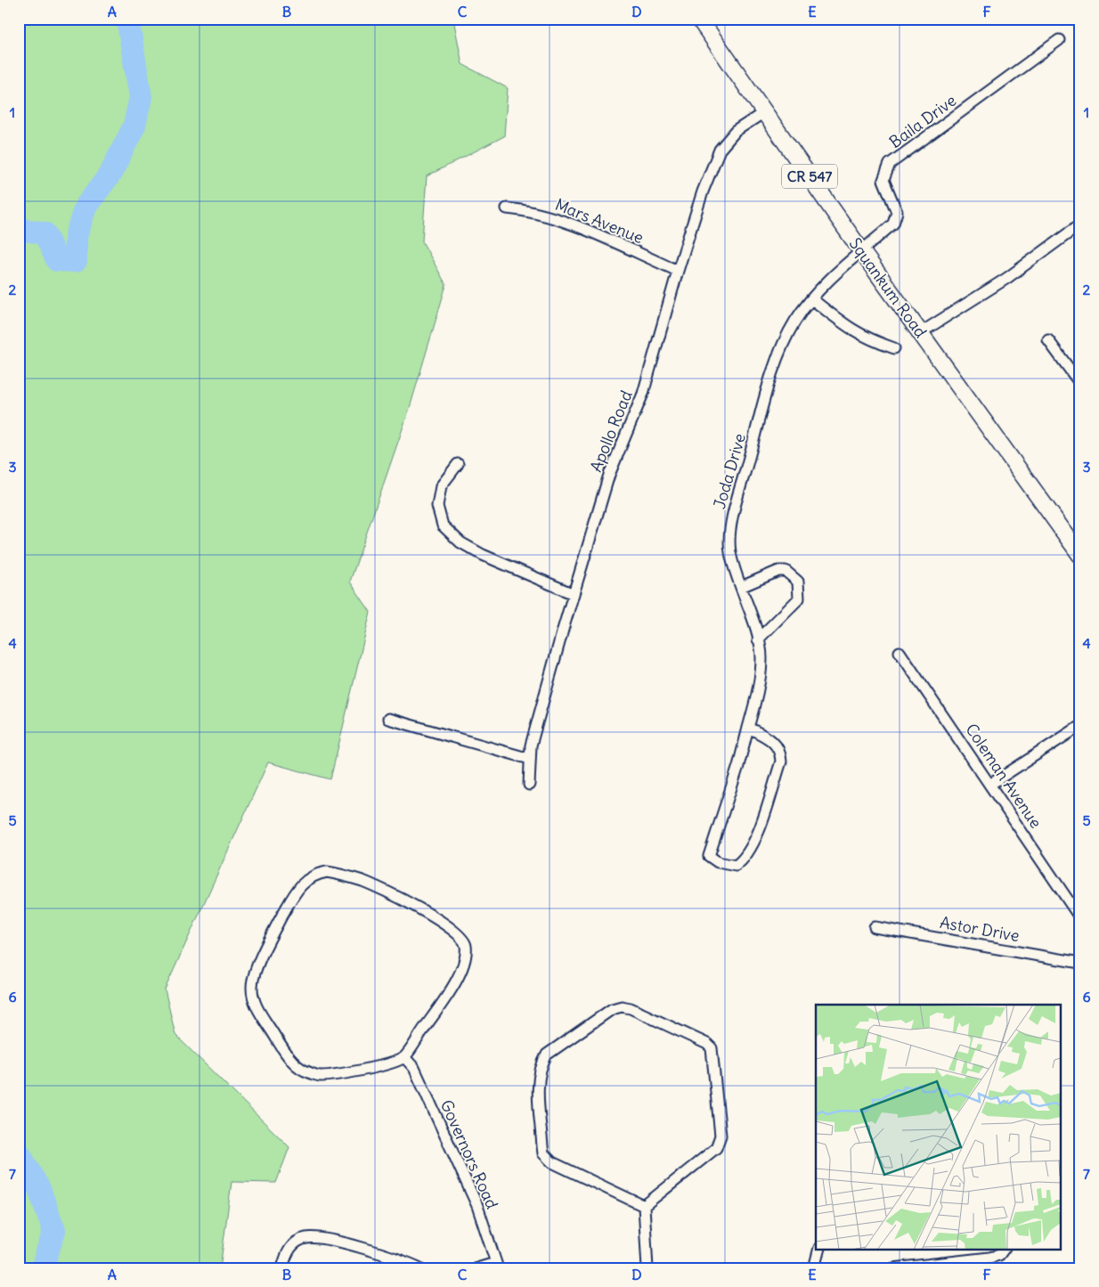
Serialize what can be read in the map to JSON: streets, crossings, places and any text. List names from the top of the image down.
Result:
{
  "streets": {
    "main road": ["CR 547", "Squankum Road"],
    "street": [
      "Baila Drive",
      "Mars Avenue",
      "Apollo Road",
      "Joda Drive",
      "Coleman Avenue",
      "Astor Drive",
      "Governors Road"
    ]
  },
  "crossings": [
    ["Baila Drive", "Squankum Road"],
    ["Baila Drive", "Joda Drive"],
    ["Mars Avenue", "Apollo Road"],
    ["Squankum Road", "Apollo Road"],
    ["Squankum Road", "Joda Drive"]
  ],
  "grid": {
    "columns": [
      "A",
      "B",
      "C",
      "D",
      "E",
      "F"
    ],
    "rows": [
      "1",
      "2",
      "3",
      "4",
      "5",
      "6",
      "7"
    ]
  }
}
